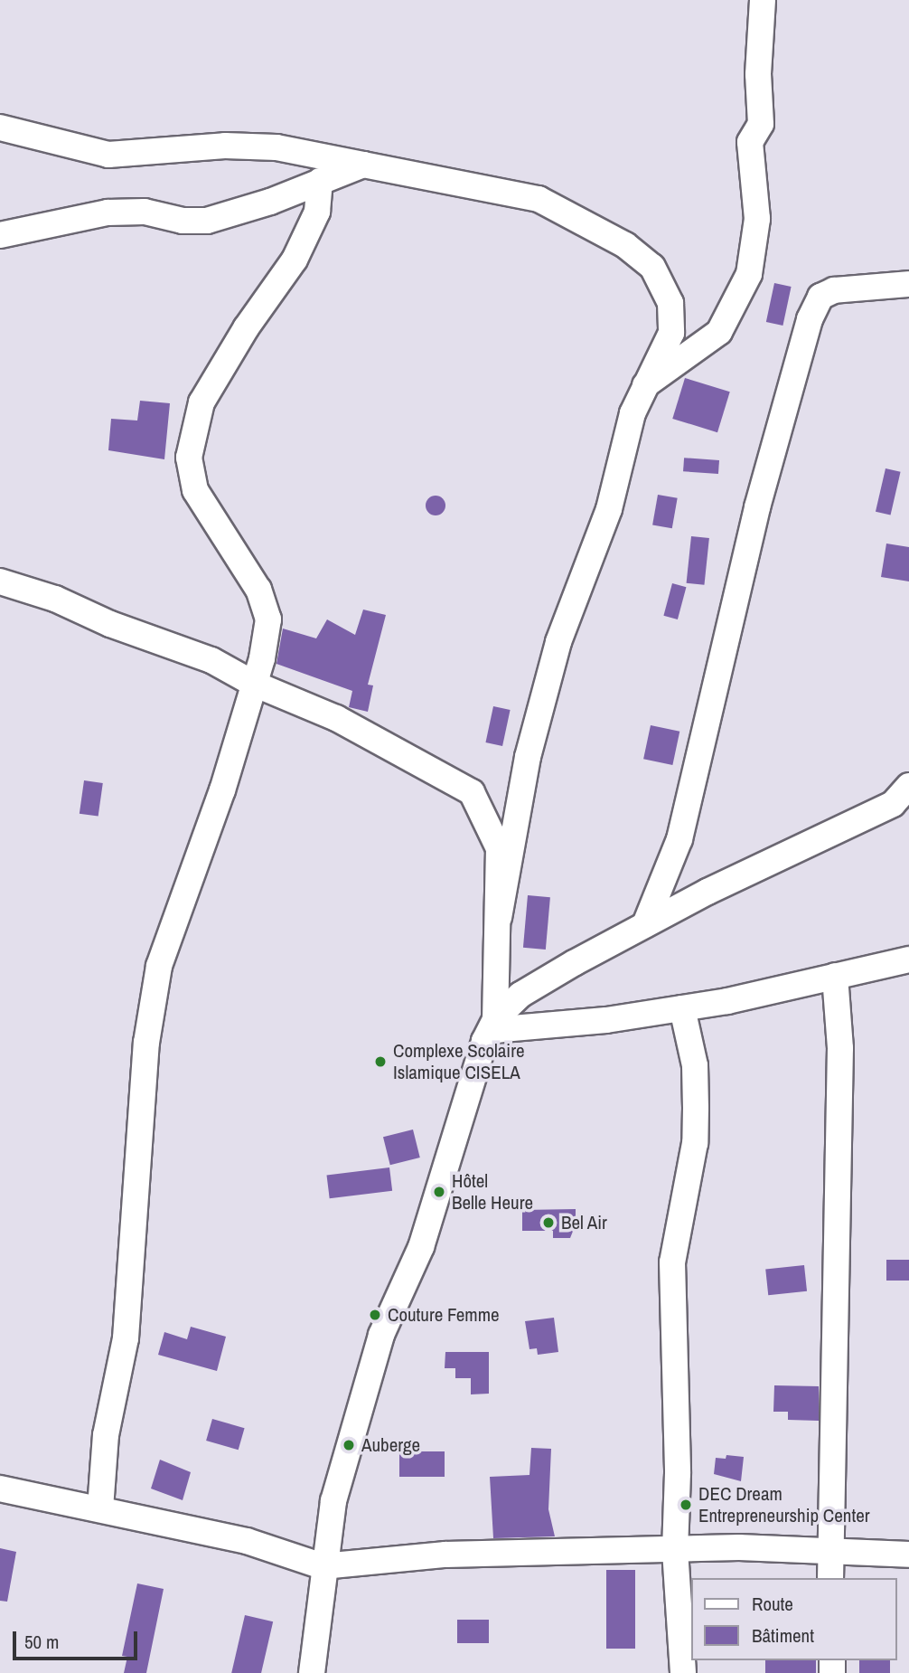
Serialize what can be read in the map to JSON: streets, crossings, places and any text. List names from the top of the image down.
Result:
{
  "places": [
    "Complexe Scolaire Islamique CISELA",
    "Hôtel Belle Heure",
    "Bel Air",
    "Couture Femme",
    "Auberge",
    "DEC Dream Entrepreneurship Center"
  ],
  "legend": ["Route", "Bâtiment"],
  "scale_bar": "50 m"
}
